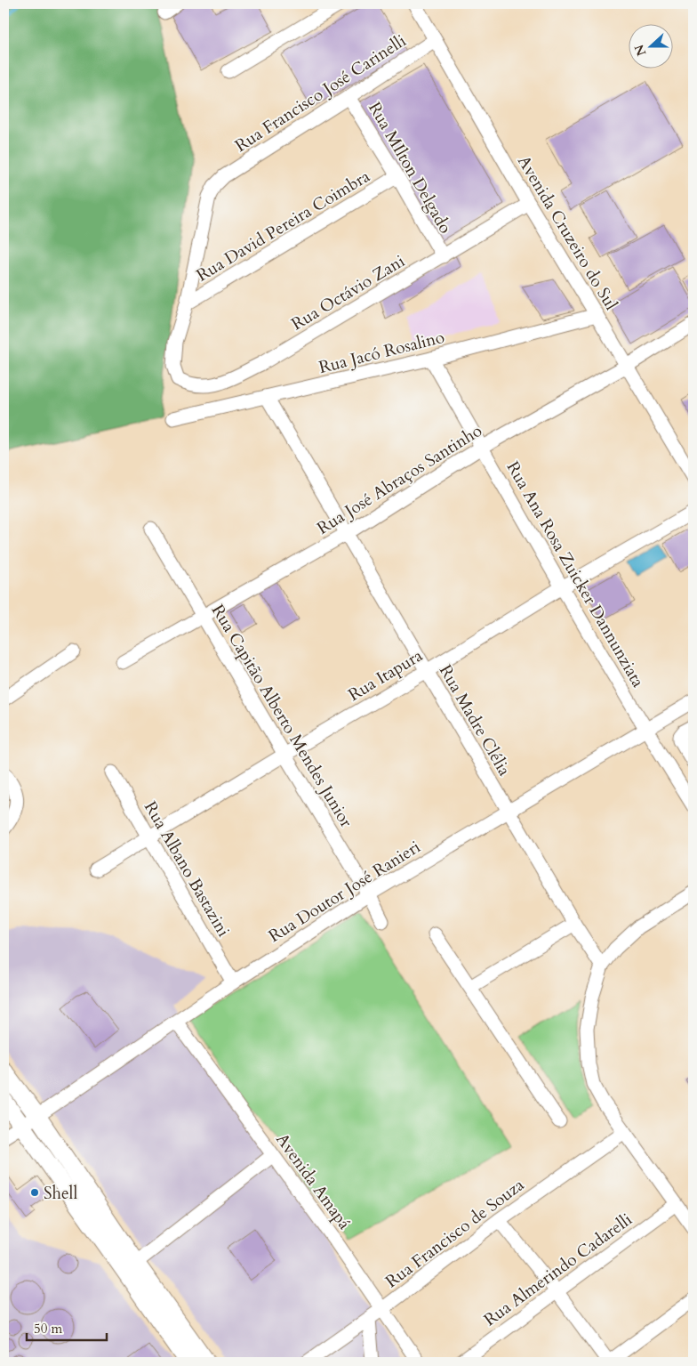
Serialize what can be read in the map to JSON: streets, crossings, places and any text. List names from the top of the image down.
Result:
{
  "streets": {
    "street": [
      "Rua Francisco José Carinelli",
      "Rua MIlton Delgado",
      "Rua David Pereira Coimbra",
      "Avenida Cruzeiro do Sul",
      "Rua Octávio Zani",
      "Rua Jacó Rosalino",
      "Rua José Abraços Santinho",
      "Rua Ana Rosa Zuicker Dannunziata",
      "Rua Itapura",
      "Rua Capitão Alberto Mendes Junior",
      "Rua Madre Clélia",
      "Rua Albano Bastazini",
      "Rua Doutor José Ranieri",
      "Avenida Amapá",
      "Rua Francisco de Souza",
      "Rua Almerindo Cadarelli"
    ]
  },
  "crossings": [
    ["Rua Francisco José Carinelli", "Rua MIlton Delgado"],
    ["Rua Francisco José Carinelli", "Rua David Pereira Coimbra"],
    ["Rua Francisco José Carinelli", "Avenida Cruzeiro do Sul"],
    ["Rua Francisco José Carinelli", "Rua Octávio Zani"],
    ["Rua MIlton Delgado", "Rua David Pereira Coimbra"],
    ["Rua MIlton Delgado", "Rua Octávio Zani"],
    ["Avenida Cruzeiro do Sul", "Rua Octávio Zani"],
    ["Avenida Cruzeiro do Sul", "Rua Jacó Rosalino"],
    ["Avenida Cruzeiro do Sul", "Rua José Abraços Santinho"],
    ["Rua Jacó Rosalino", "Rua Ana Rosa Zuicker Dannunziata"],
    ["Rua Jacó Rosalino", "Rua Madre Clélia"],
    ["Rua José Abraços Santinho", "Rua Ana Rosa Zuicker Dannunziata"],
    ["Rua José Abraços Santinho", "Rua Capitão Alberto Mendes Junior"],
    ["Rua José Abraços Santinho", "Rua Madre Clélia"],
    ["Rua Ana Rosa Zuicker Dannunziata", "Rua Itapura"],
    ["Rua Ana Rosa Zuicker Dannunziata", "Rua Doutor José Ranieri"],
    ["Rua Itapura", "Rua Capitão Alberto Mendes Junior"],
    ["Rua Itapura", "Rua Madre Clélia"],
    ["Rua Itapura", "Rua Albano Bastazini"],
    ["Rua Capitão Alberto Mendes Junior", "Rua Doutor José Ranieri"],
    ["Rua Madre Clélia", "Rua Doutor José Ranieri"],
    ["Rua Albano Bastazini", "Rua Doutor José Ranieri"],
    ["Rua Doutor José Ranieri", "Avenida Amapá"],
    ["Avenida Amapá", "Rua Francisco de Souza"]
  ],
  "places": ["Shell"],
  "scale_bar": "50 m",
  "north": "left"
}
